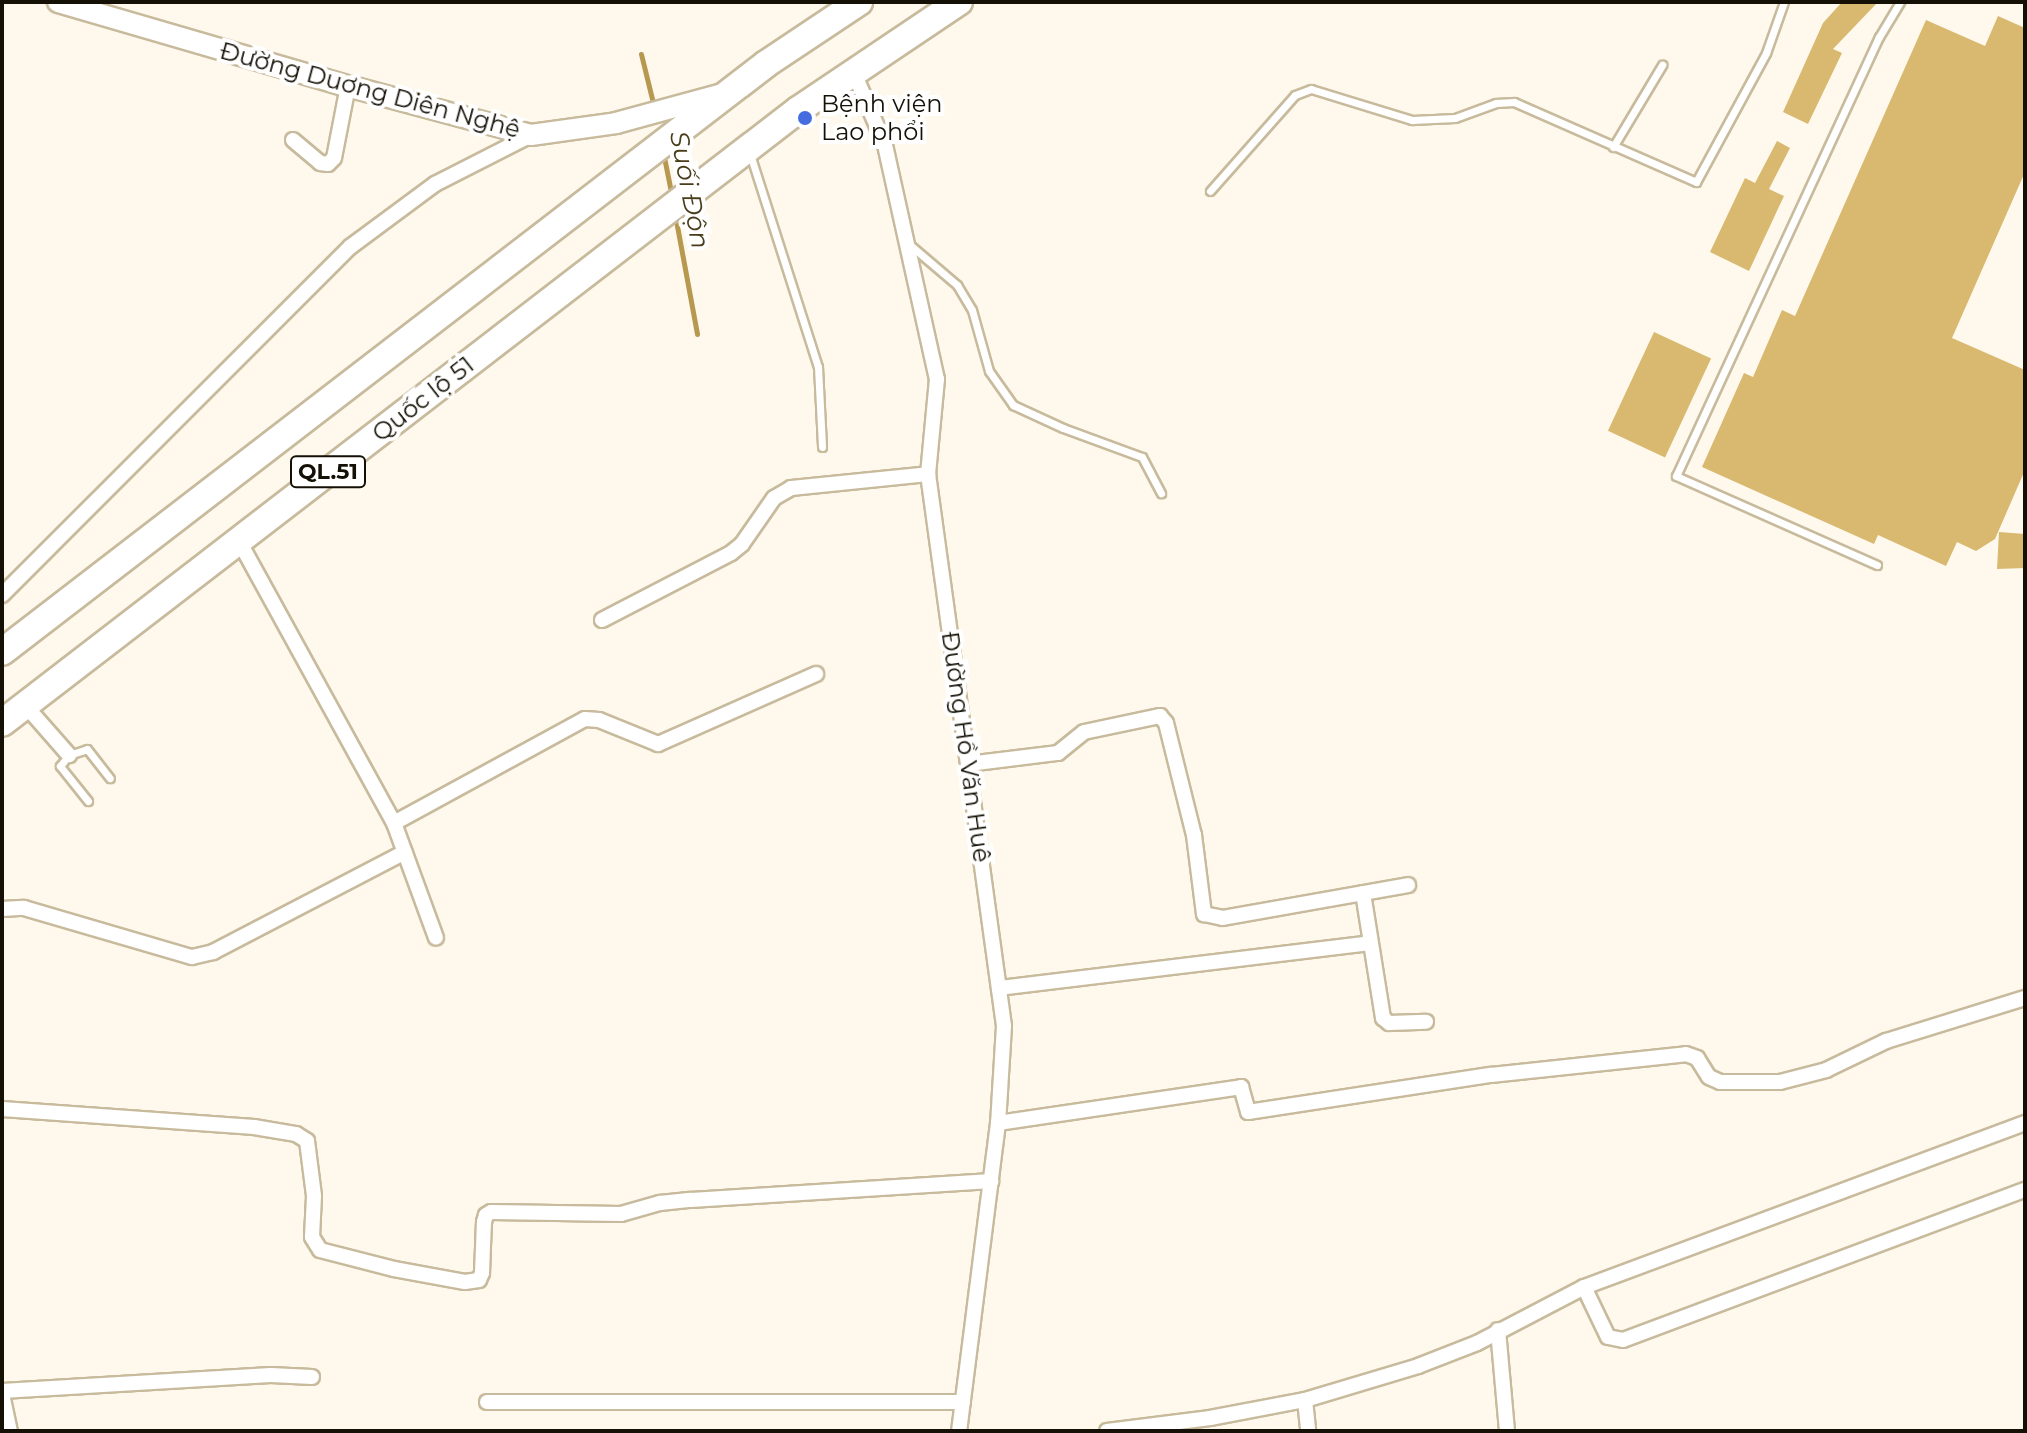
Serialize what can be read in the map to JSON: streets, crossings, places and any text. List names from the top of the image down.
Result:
{
  "streets": {
    "highway": ["Quốc lộ 51", "QL.51"],
    "street": ["Đường Duơng Diên Nghệ", "Đường Hồ Văn Huê"]
  },
  "crossings": [
    ["Đường Duơng Diên Nghệ", "QL.51"],
    ["Quốc lộ 51", "QL.51"],
    ["QL.51", "Đường Hồ Văn Huê"]
  ],
  "water": ["Suối Độn"],
  "places": ["Bệnh viện Lao phổi"]
}
